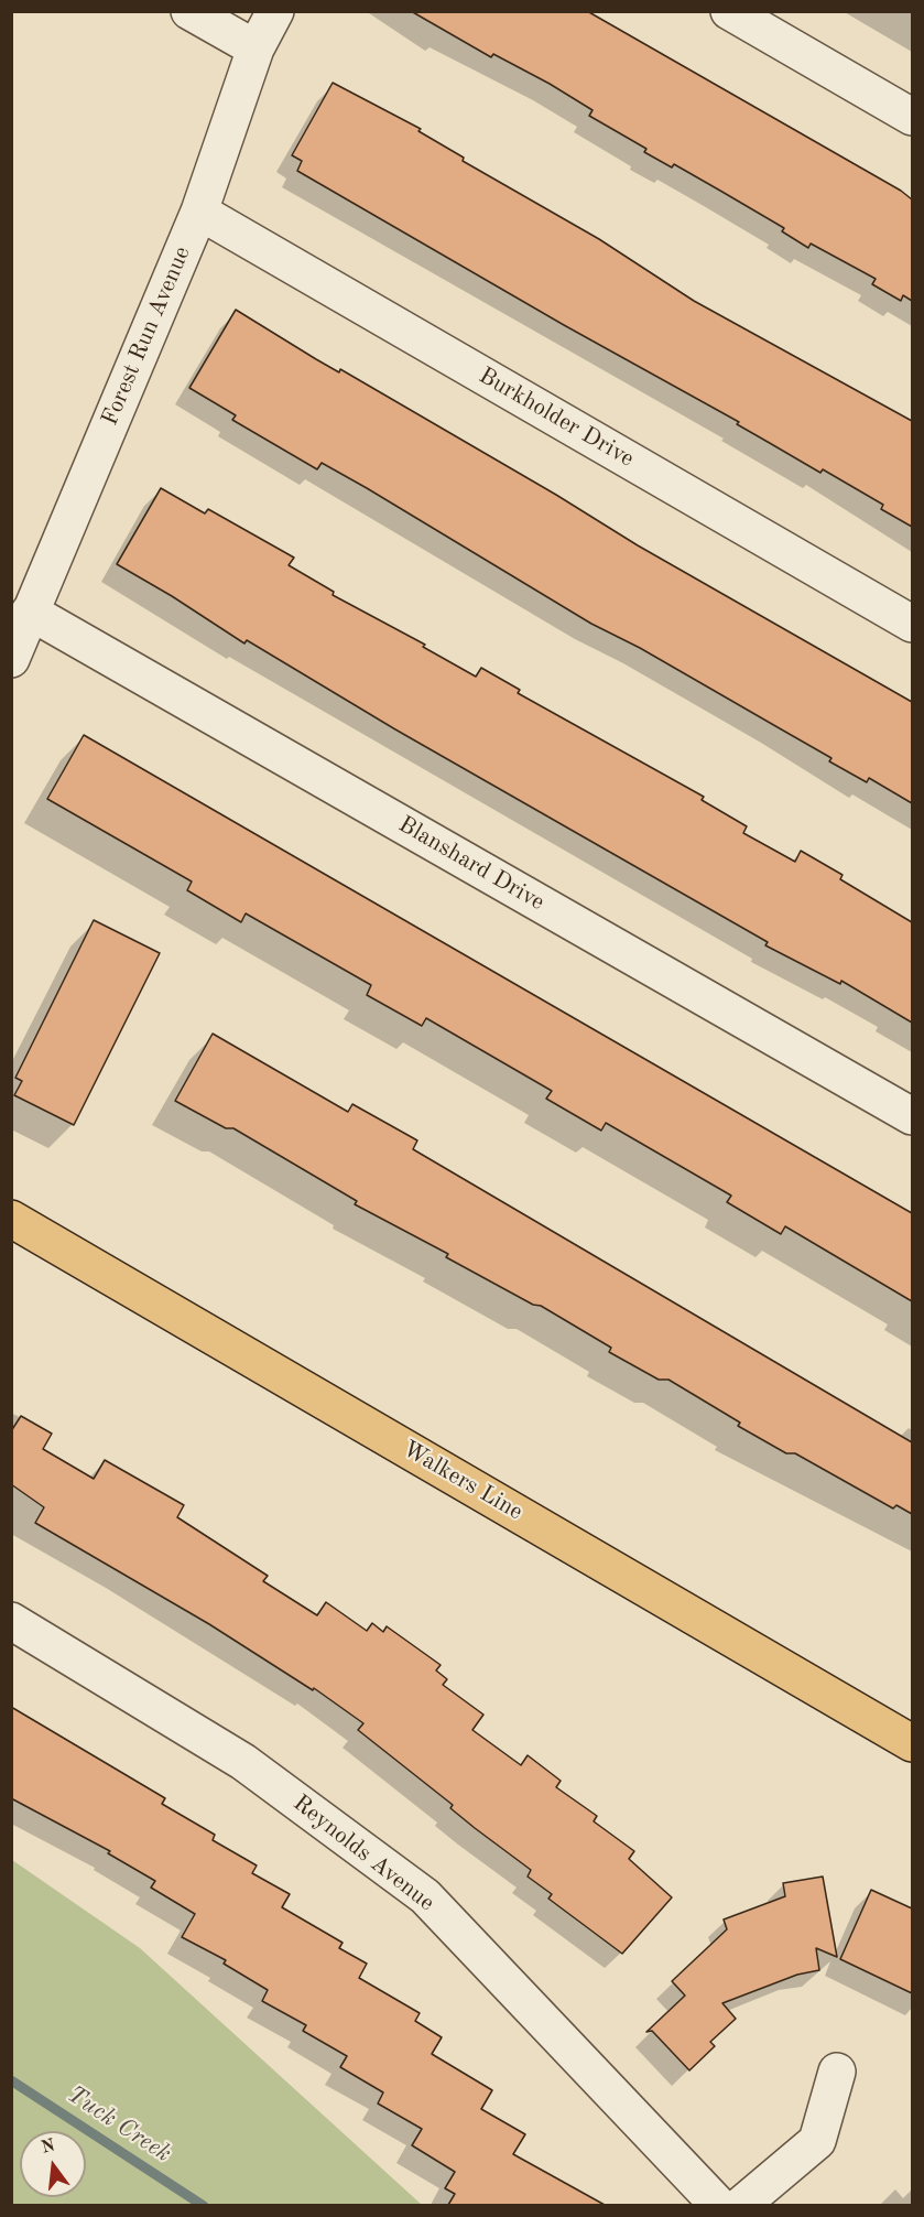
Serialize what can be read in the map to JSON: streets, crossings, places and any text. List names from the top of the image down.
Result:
{
  "streets": {
    "main road": ["Walkers Line"],
    "street": [
      "Forest Run Avenue",
      "Burkholder Drive",
      "Blanshard Drive",
      "Reynolds Avenue"
    ]
  },
  "crossings": [
    ["Forest Run Avenue", "Burkholder Drive"],
    ["Forest Run Avenue", "Blanshard Drive"]
  ],
  "water": ["Tuck Creek"],
  "north": "top"
}
